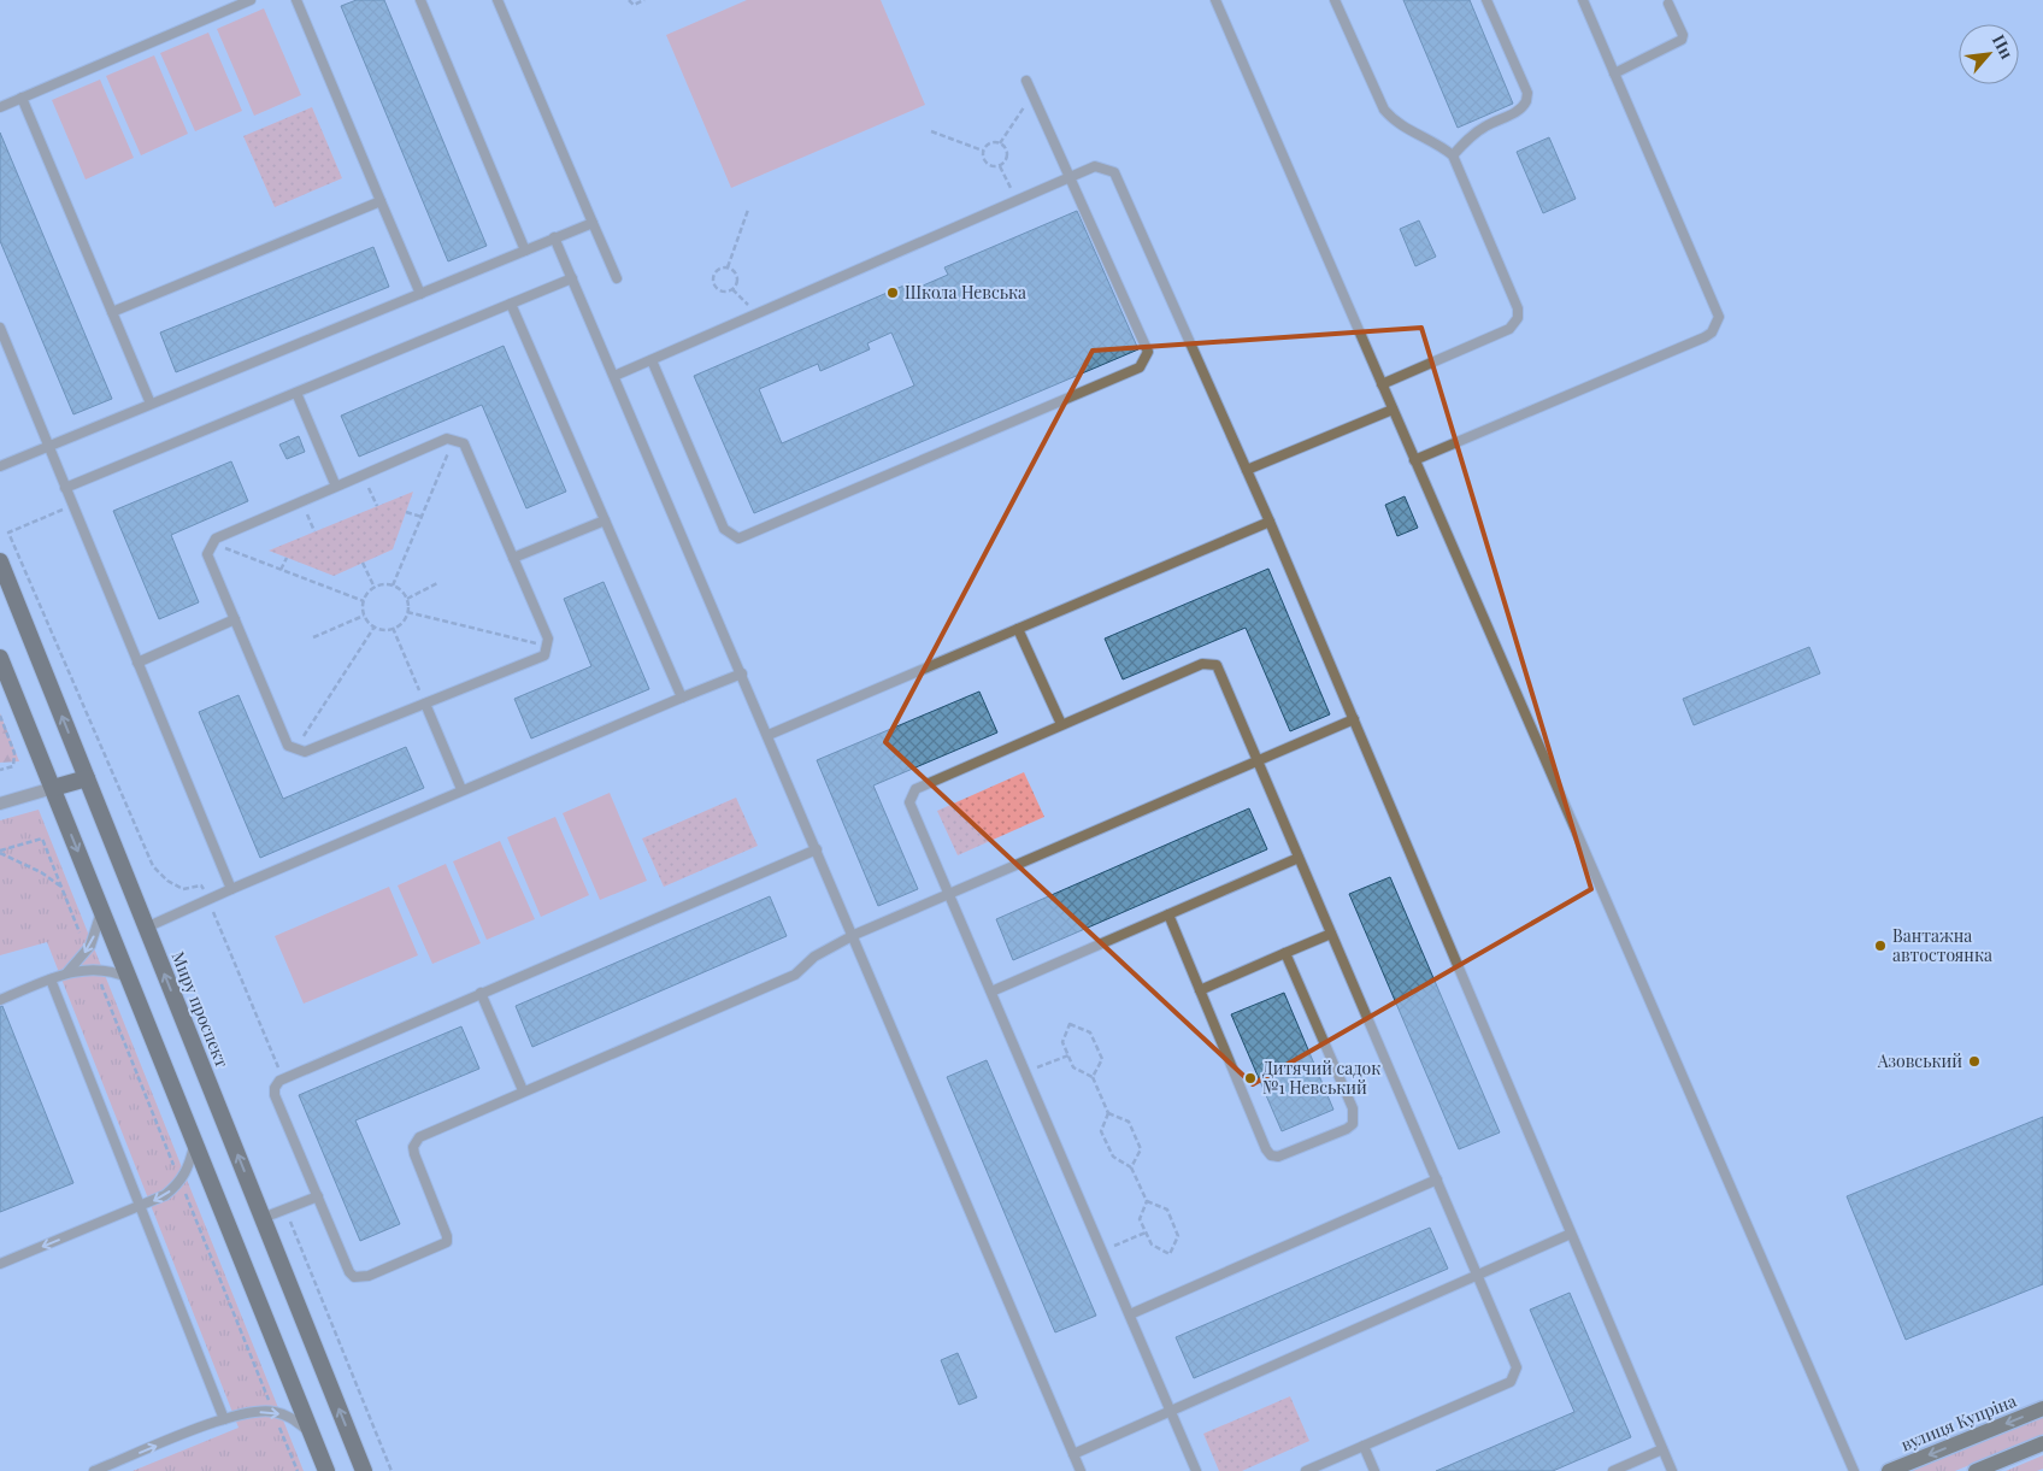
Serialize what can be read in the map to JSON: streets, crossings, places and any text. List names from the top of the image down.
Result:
{
  "streets": {
    "highway": ["Миру проспект"],
    "main road": ["вулиця Купріна"]
  },
  "places": [
    "Школа Невська",
    "Вантажна автостоянка",
    "Азовський",
    "Дитячий садок №1 Невський"
  ],
  "north": "top right"
}
